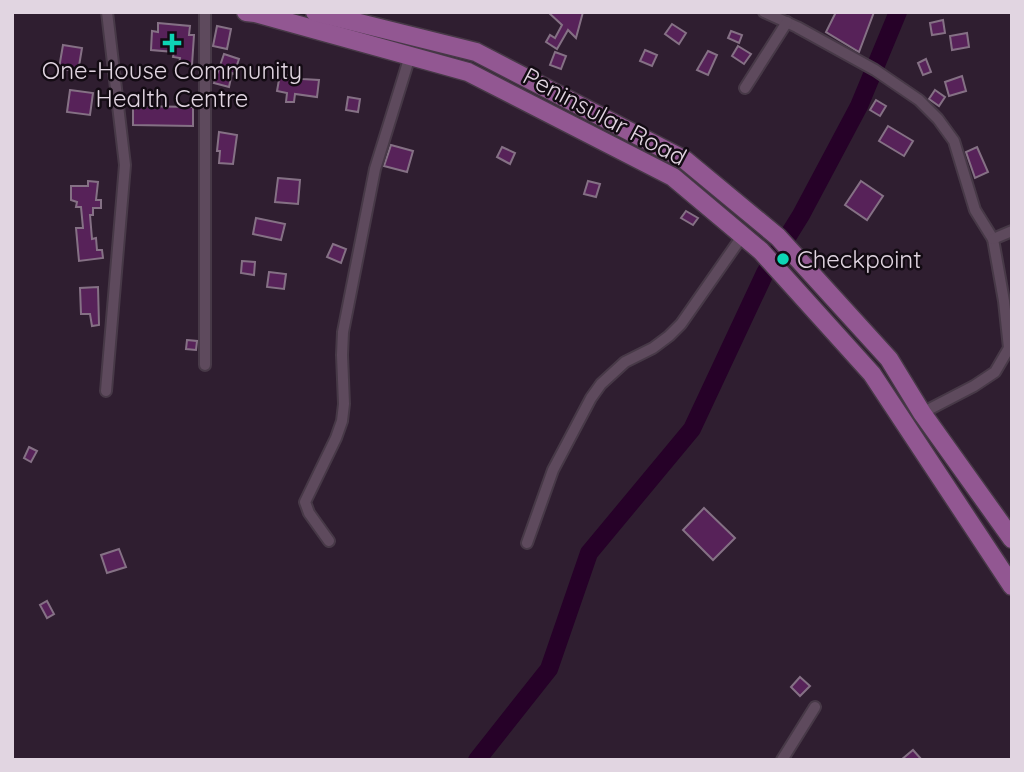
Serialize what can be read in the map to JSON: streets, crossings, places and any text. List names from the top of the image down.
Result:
{
  "streets": {
    "main road": ["Peninsular Road"]
  },
  "places": {
    "health": ["One-House Community Health Centre"],
    "other": ["Checkpoint"]
  }
}
